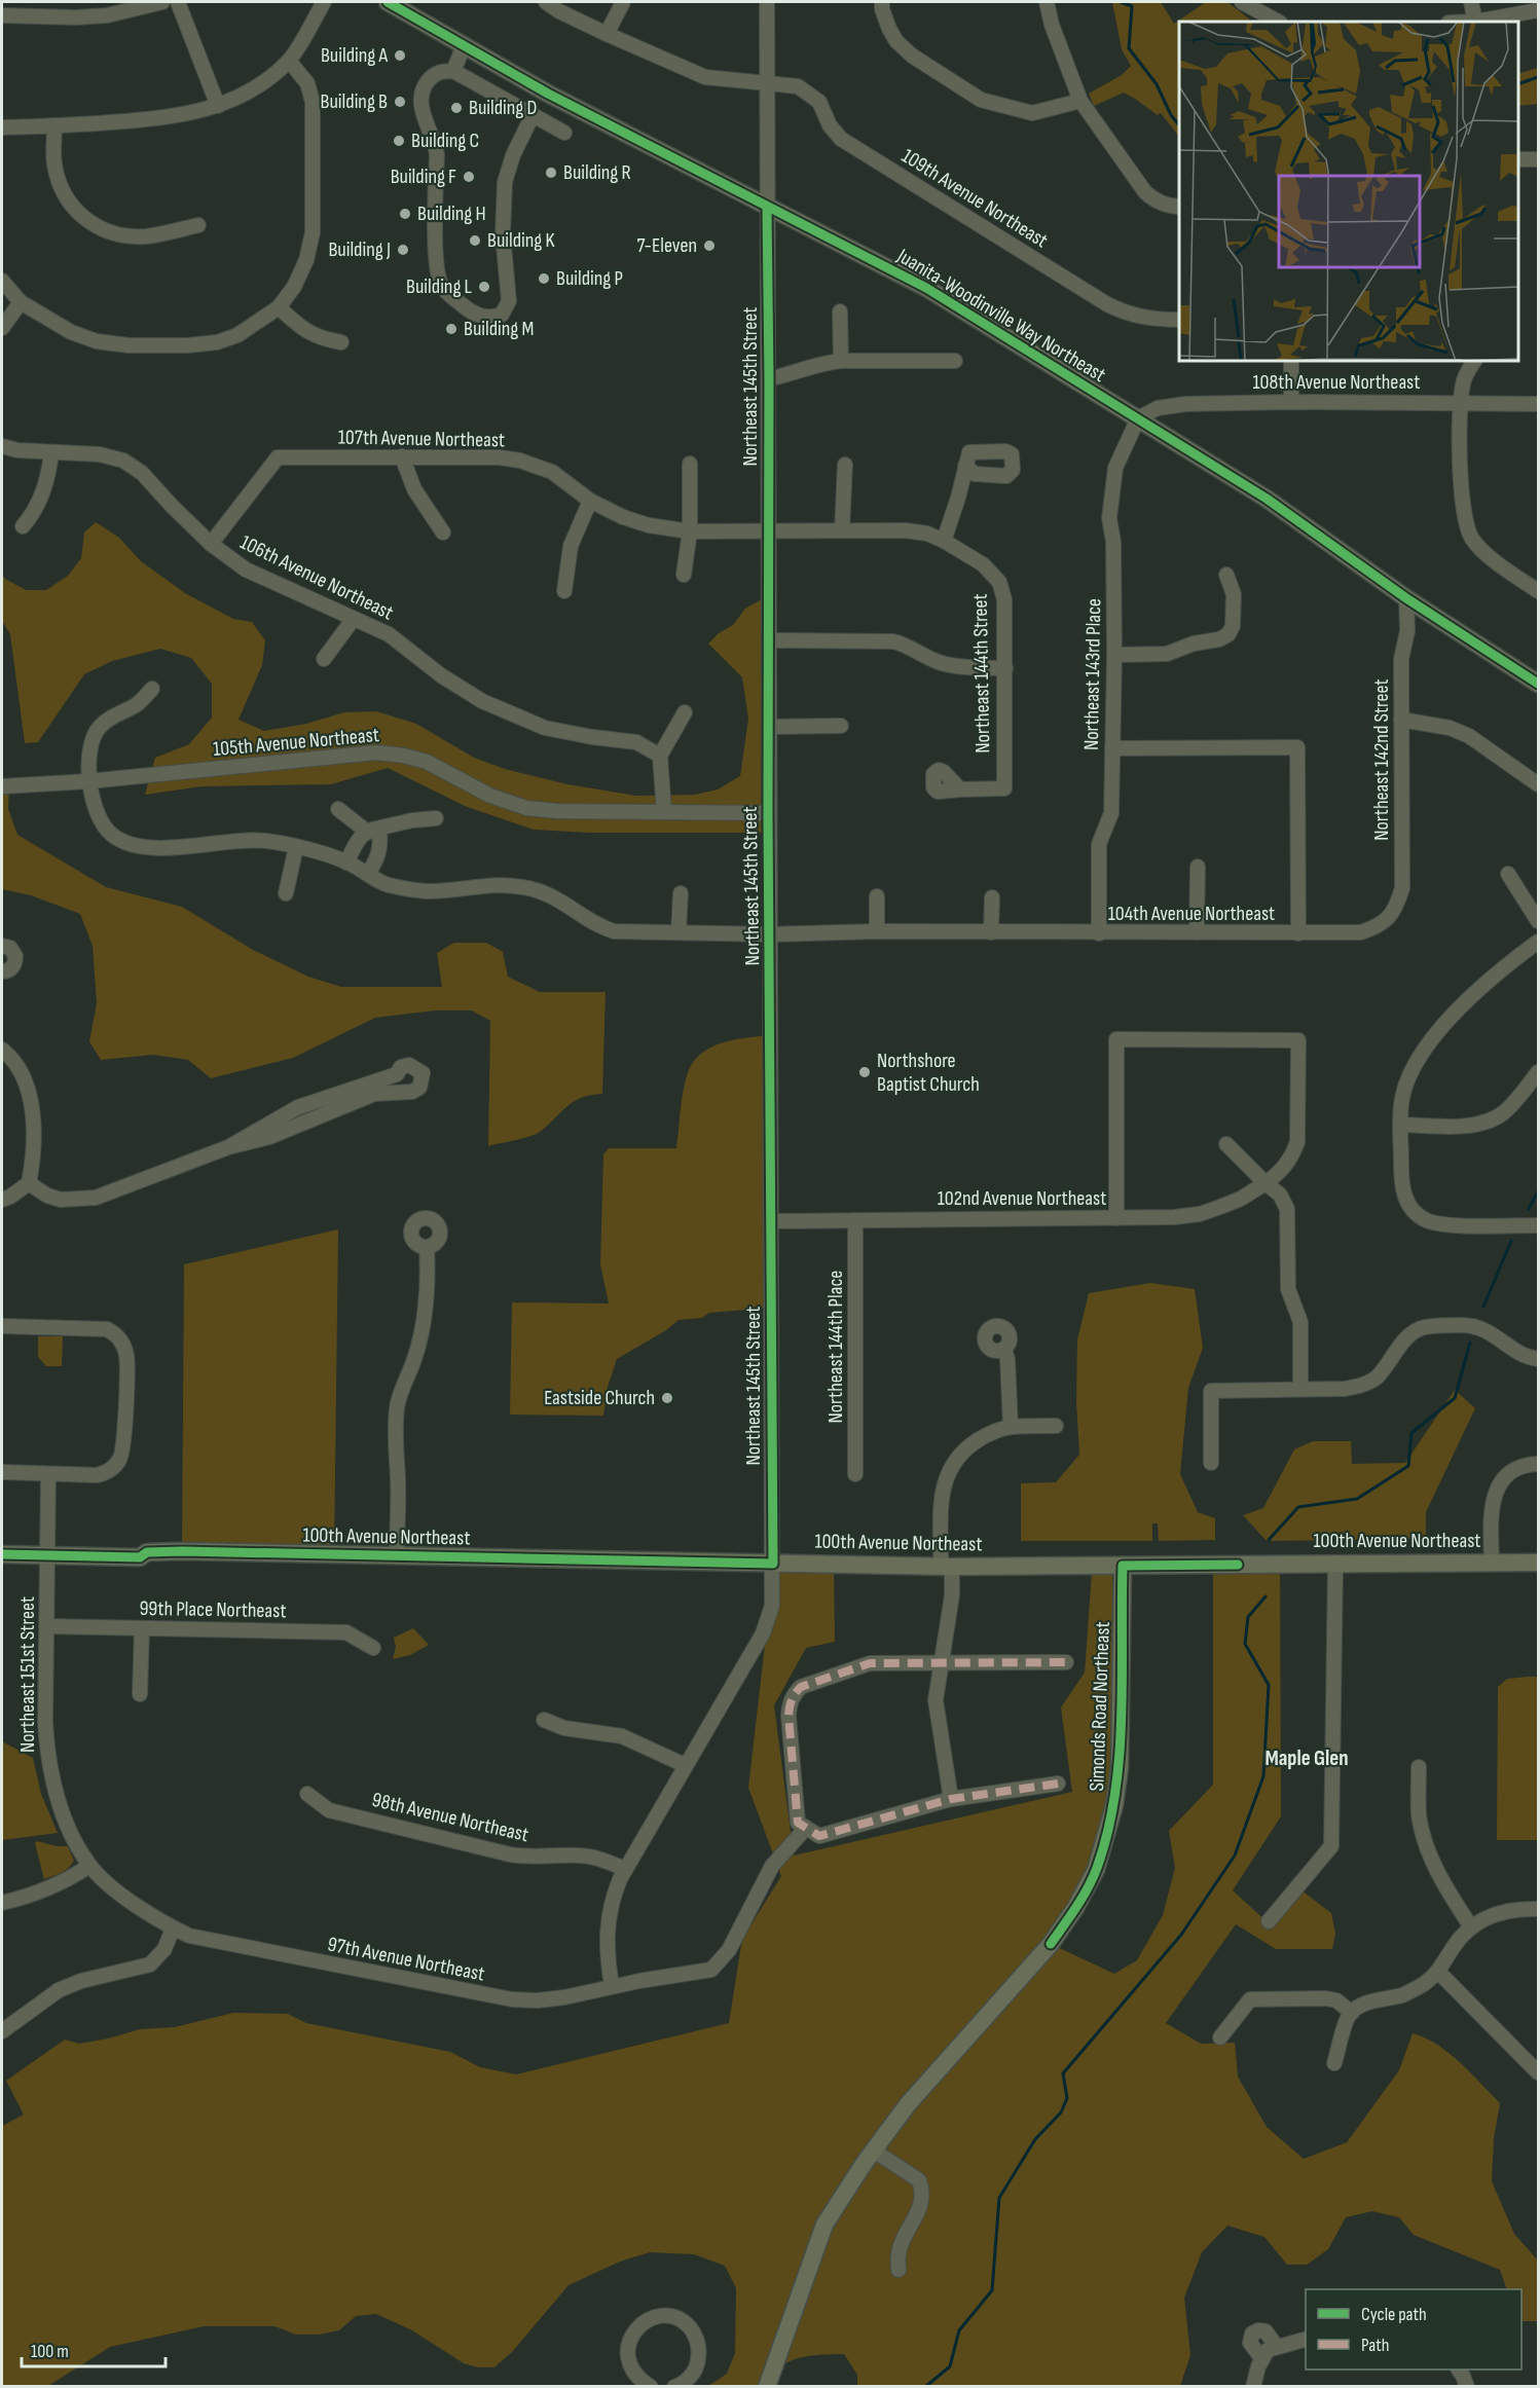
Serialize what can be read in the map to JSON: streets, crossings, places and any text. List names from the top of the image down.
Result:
{
  "streets": {
    "main road": ["Juanita-Woodinville Way Northeast", "100th Avenue Northeast", "Simonds Road Northeast"],
    "street": [
      "109th Avenue Northeast",
      "108th Avenue Northeast",
      "Northeast 145th Street",
      "107th Avenue Northeast",
      "106th Avenue Northeast",
      "Northeast 144th Street",
      "Northeast 143rd Place",
      "105th Avenue Northeast",
      "Northeast 142nd Street",
      "104th Avenue Northeast",
      "102nd Avenue Northeast",
      "Northeast 144th Place",
      "99th Place Northeast",
      "Northeast 151st Street",
      "98th Avenue Northeast",
      "97th Avenue Northeast"
    ]
  },
  "crossings": [
    ["109th Avenue Northeast", "Northeast 145th Street"],
    ["Juanita-Woodinville Way Northeast", "108th Avenue Northeast"],
    ["Juanita-Woodinville Way Northeast", "Northeast 145th Street"],
    ["Juanita-Woodinville Way Northeast", "Northeast 143rd Place"],
    ["Juanita-Woodinville Way Northeast", "Northeast 142nd Street"],
    ["108th Avenue Northeast", "Northeast 143rd Place"],
    ["Northeast 145th Street", "107th Avenue Northeast"],
    ["Northeast 145th Street", "105th Avenue Northeast"],
    ["Northeast 145th Street", "104th Avenue Northeast"],
    ["Northeast 145th Street", "102nd Avenue Northeast"],
    ["Northeast 145th Street", "100th Avenue Northeast"],
    ["Northeast 145th Street", "98th Avenue Northeast"],
    ["Northeast 145th Street", "97th Avenue Northeast"],
    ["107th Avenue Northeast", "106th Avenue Northeast"],
    ["107th Avenue Northeast", "Northeast 144th Street"],
    ["Northeast 143rd Place", "104th Avenue Northeast"],
    ["105th Avenue Northeast", "104th Avenue Northeast"],
    ["Northeast 142nd Street", "104th Avenue Northeast"],
    ["102nd Avenue Northeast", "Northeast 144th Place"],
    ["100th Avenue Northeast", "Northeast 151st Street"],
    ["100th Avenue Northeast", "Simonds Road Northeast"],
    ["99th Place Northeast", "Northeast 151st Street"],
    ["Northeast 151st Street", "97th Avenue Northeast"]
  ],
  "districts": ["Maple Glen"],
  "places": [
    "Building A",
    "Building B",
    "Building D",
    "Building C",
    "Building R",
    "Building F",
    "Building H",
    "Building K",
    "7-Eleven",
    "Building J",
    "Building P",
    "Building L",
    "Building M",
    "Northshore Baptist Church",
    "Eastside Church"
  ],
  "legend": ["Cycle path", "Path"],
  "scale_bar": "100 m"
}
